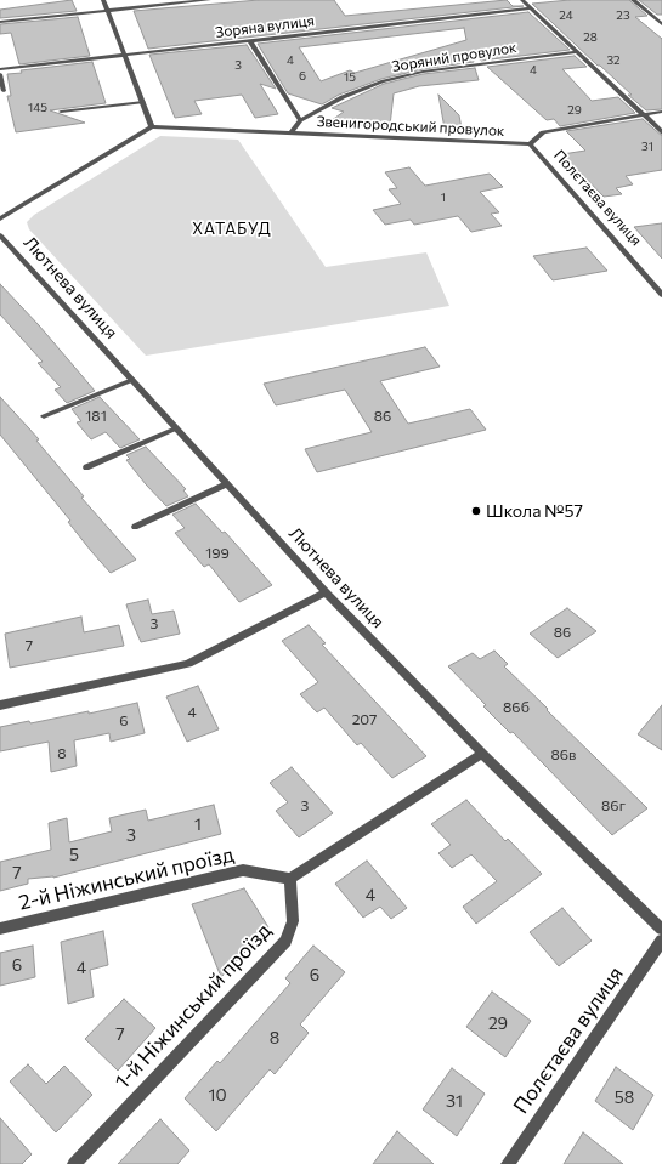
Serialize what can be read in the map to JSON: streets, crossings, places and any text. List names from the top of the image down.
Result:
{
  "streets": {
    "street": [
      "Зоряна вулиця",
      "Зоряний провулок",
      "Звенигородський провулок",
      "Полєтаєва вулиця",
      "Лютнева вулиця",
      "2-й Ніжинський проїзд",
      "1-й Ніжинський проїзд"
    ]
  },
  "crossings": [
    ["Зоряний провулок", "Звенигородський провулок"],
    ["Звенигородський провулок", "Полєтаєва вулиця"],
    ["2-й Ніжинський проїзд", "1-й Ніжинський проїзд"]
  ],
  "districts": ["ХАТАБУД"],
  "places": ["Школа №57"],
  "house_numbers": [
    "24",
    "23",
    "28",
    "4",
    "32",
    "3",
    "4",
    "6",
    "15",
    "145",
    "29",
    "31",
    "1",
    "181",
    "86",
    "199",
    "3",
    "86",
    "7",
    "86б",
    "4",
    "207",
    "6",
    "8",
    "86в",
    "3",
    "86г",
    "1",
    "3",
    "5",
    "7",
    "4",
    "6",
    "4",
    "6",
    "29",
    "7",
    "8",
    "10",
    "58",
    "31"
  ]
}
